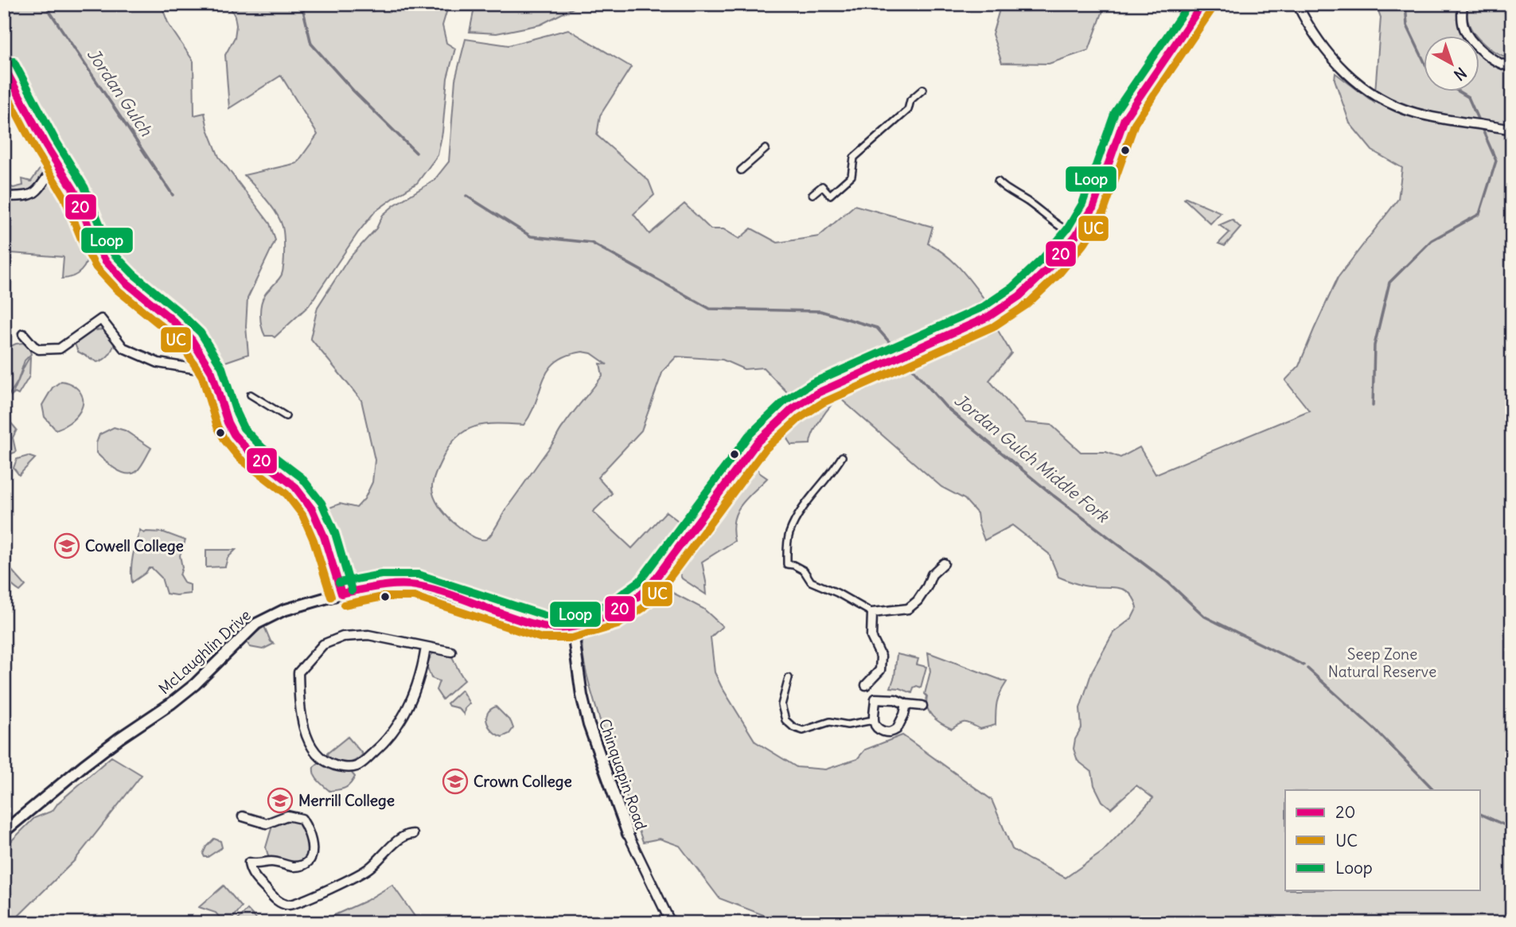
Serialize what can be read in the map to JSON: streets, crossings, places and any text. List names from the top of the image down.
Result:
{
  "streets": {
    "main road": ["McLaughlin Drive"],
    "street": ["Chinquapin Road"]
  },
  "crossings": [
    ["McLaughlin Drive", "Chinquapin Road"]
  ],
  "water": ["Jordan Gulch", "Jordan Gulch Middle Fork"],
  "parks": ["Seep Zone Natural Reserve"],
  "places": {
    "school or university": ["Cowell College", "Crown College", "Merrill College"]
  },
  "lines": ["transit line 20", "transit line Loop", "transit line UC"],
  "legend": ["20", "UC", "Loop"],
  "north": "bottom right"
}
